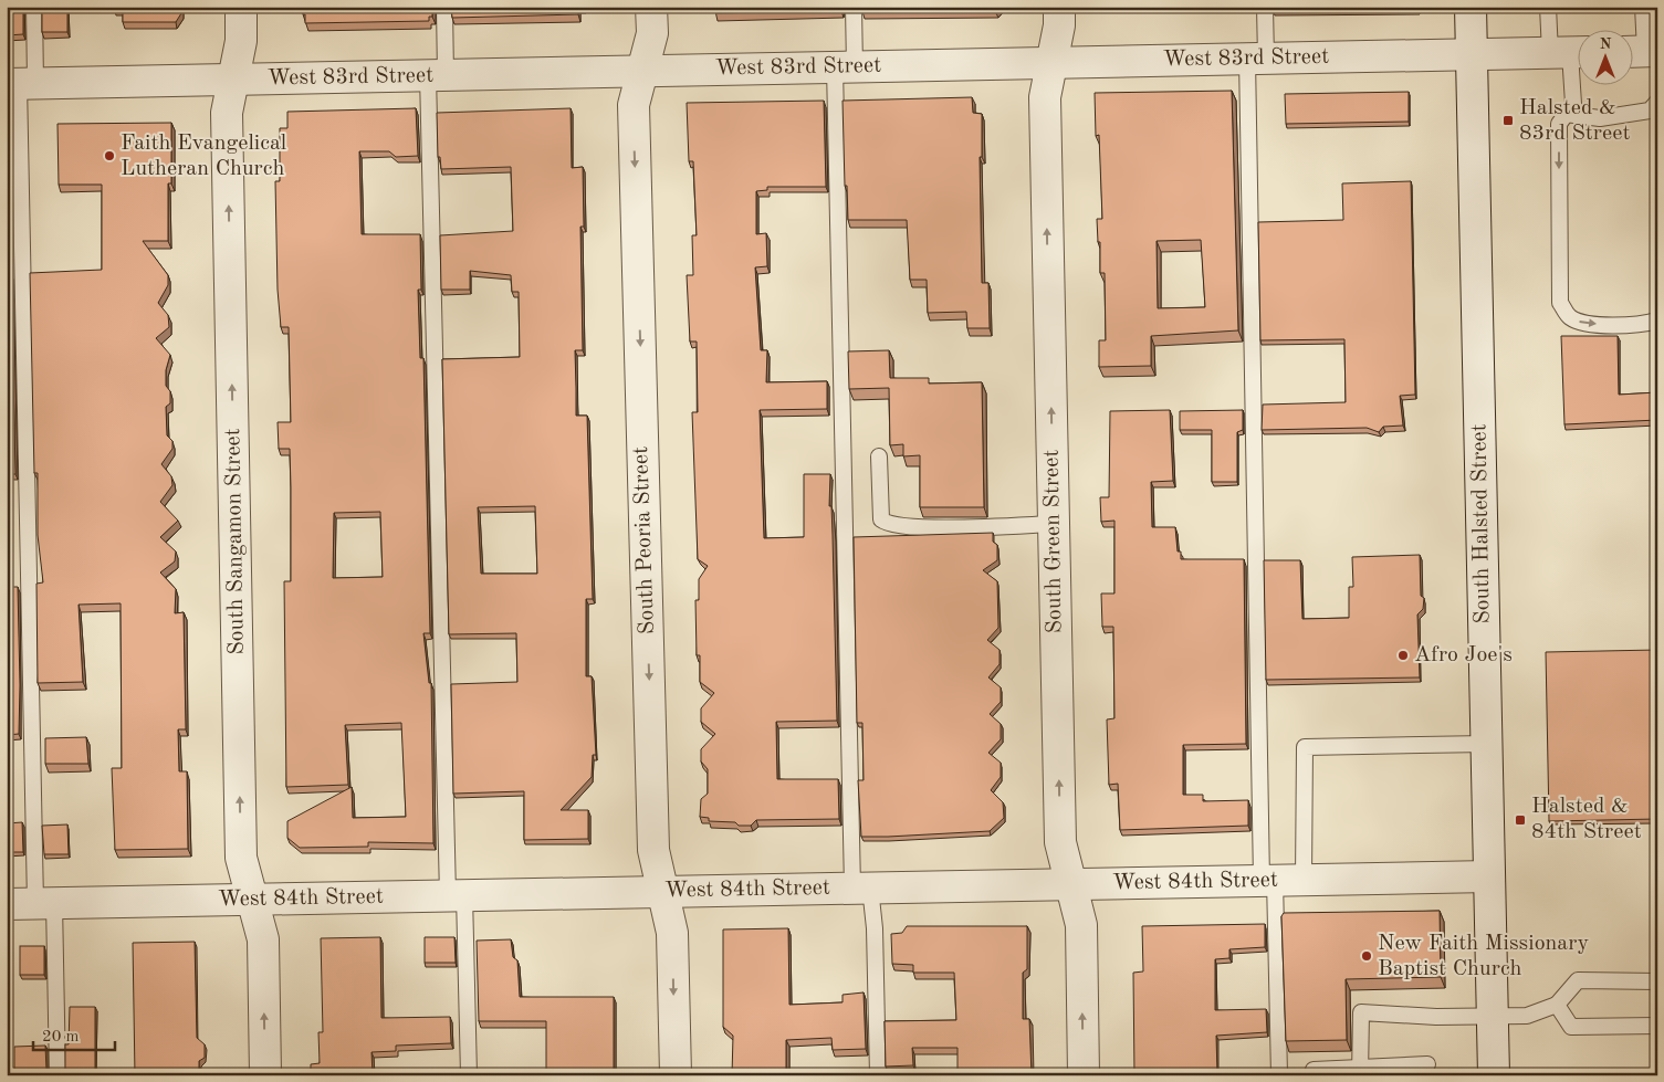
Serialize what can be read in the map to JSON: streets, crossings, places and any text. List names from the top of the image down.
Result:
{
  "streets": {
    "street": [
      "West 83rd Street",
      "South Halsted Street",
      "South Peoria Street",
      "South Sangamon Street",
      "South Green Street",
      "West 84th Street"
    ]
  },
  "crossings": [
    ["West 83rd Street", "South Halsted Street"],
    ["West 83rd Street", "South Peoria Street"],
    ["West 83rd Street", "South Sangamon Street"],
    ["West 83rd Street", "South Green Street"],
    ["South Halsted Street", "West 84th Street"],
    ["South Peoria Street", "West 84th Street"],
    ["South Sangamon Street", "West 84th Street"],
    ["South Green Street", "West 84th Street"]
  ],
  "one_way": ["South Peoria Street", "South Sangamon Street", "South Green Street"],
  "places": {
    "transit": ["Halsted & 83rd Street", "Halsted & 84th Street"],
    "other": ["Faith Evangelical Lutheran Church", "Afro Joe's", "New Faith Missionary Baptist Church"]
  },
  "scale_bar": "20 m",
  "north": "top"
}
